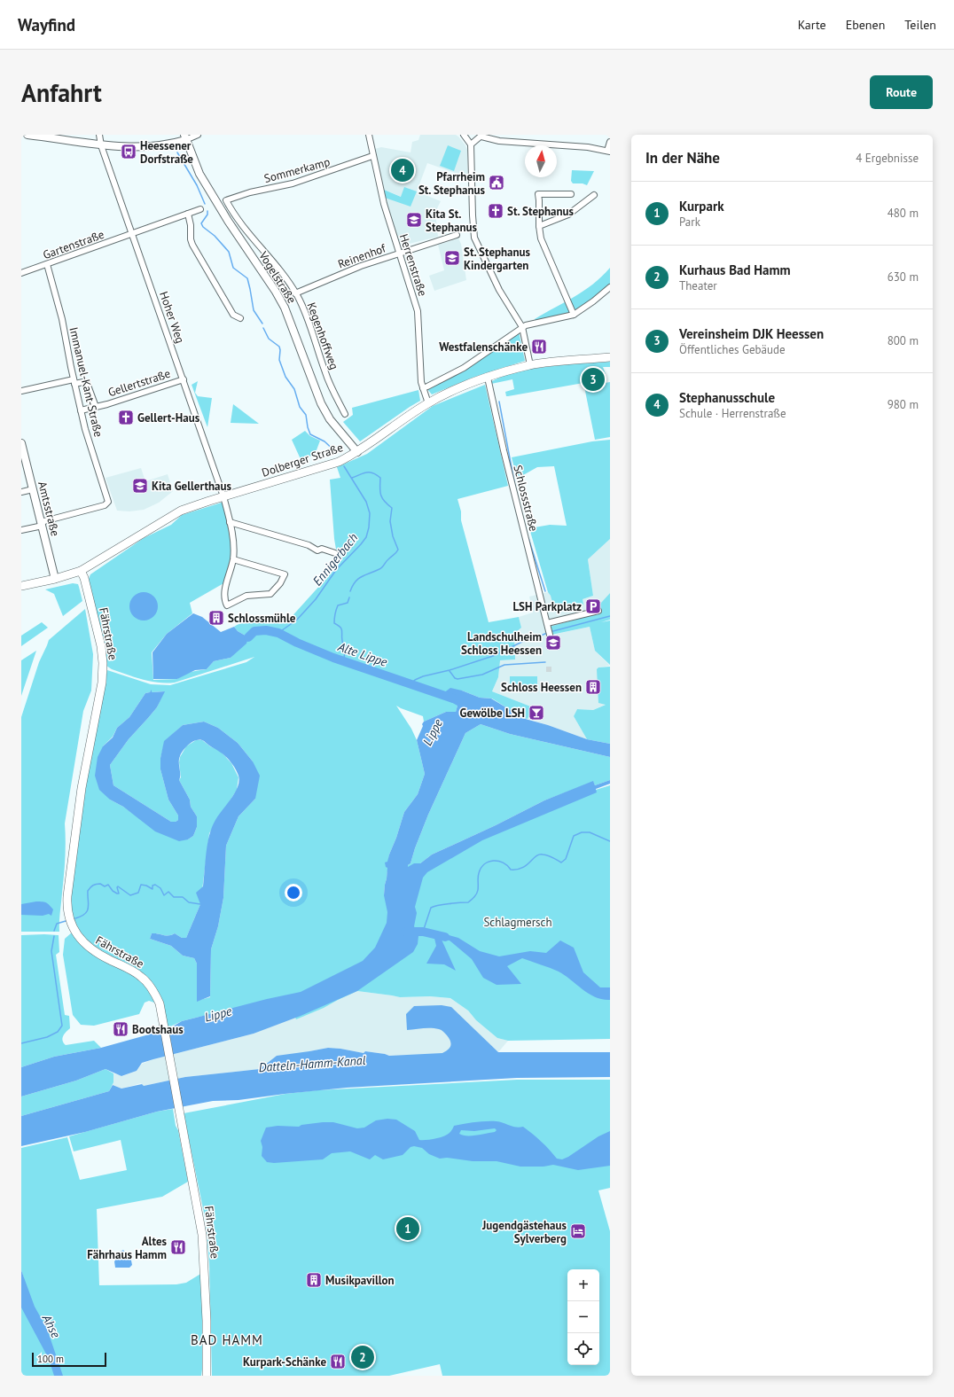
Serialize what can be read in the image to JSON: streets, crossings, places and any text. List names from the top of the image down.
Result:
{
  "streets": {
    "main road": ["Dolberger Straße", "Fährstraße"],
    "street": [
      "Sommerkamp",
      "Gartenstraße",
      "Reinenhof",
      "Herrenstraße",
      "Vogelstraße",
      "Hoher Weg",
      "Kegenhoffweg",
      "Immanuel-Kant-Straße",
      "Gellertstraße",
      "Schlossstraße",
      "Amtsstraße"
    ]
  },
  "crossings": [
    ["Sommerkamp", "Herrenstraße"],
    ["Sommerkamp", "Kegenhoffweg"],
    ["Gartenstraße", "Hoher Weg"],
    ["Gartenstraße", "Immanuel-Kant-Straße"],
    ["Reinenhof", "Herrenstraße"],
    ["Reinenhof", "Kegenhoffweg"],
    ["Herrenstraße", "Dolberger Straße"],
    ["Vogelstraße", "Dolberger Straße"],
    ["Hoher Weg", "Gellertstraße"],
    ["Hoher Weg", "Dolberger Straße"],
    ["Immanuel-Kant-Straße", "Gellertstraße"],
    ["Immanuel-Kant-Straße", "Amtsstraße"],
    ["Dolberger Straße", "Schlossstraße"],
    ["Dolberger Straße", "Amtsstraße"],
    ["Dolberger Straße", "Fährstraße"]
  ],
  "districts": ["BAD HAMM"],
  "water": [
    "Ennigerbach",
    "Alte Lippe",
    "Lippe",
    "Datteln-Hamm-Kanal",
    "Ahse"
  ],
  "parks": ["Schlagmersch"],
  "places": {
    "bus stop": ["Heessener Dorfstraße"],
    "public building": ["Pfarrheim St. Stephanus"],
    "church": ["St. Stephanus", "Gellert-Haus"],
    "school or university": [
      "Kita St. Stephanus",
      "St. Stephanus Kindergarten",
      "Kita Gellerthaus",
      "Landschulheim Schloss Heessen"
    ],
    "restaurant": [
      "Westfalenschänke",
      "Bootshaus",
      "Altes Fährhaus Hamm",
      "Kurpark-Schänke"
    ],
    "parking": ["LSH Parkplatz"],
    "building": ["Schlossmühle", "Schloss Heessen", "Musikpavillon"],
    "bar": ["Gewölbe LSH"],
    "hotel": ["Jugendgästehaus Sylverberg"]
  },
  "scale_bar": "100 m",
  "north": "top",
  "page": {
    "header": "Wayfind",
    "nav": ["Karte", "Ebenen", "Teilen"],
    "buttons": "Route",
    "title": "Anfahrt",
    "heading": ["In der Nähe", "4 Ergebnisse"],
    "pins": [
      "4",
      "3",
      "1",
      "2"
    ],
    "list": [
      {
        "mark": "1",
        "name": "Kurpark",
        "note": "Park",
        "value": "480 m"
      },
      {
        "mark": "2",
        "name": "Kurhaus Bad Hamm",
        "note": "Theater",
        "value": "630 m"
      },
      {
        "mark": "3",
        "name": "Vereinsheim DJK Heessen",
        "note": "Öffentliches Gebäude",
        "value": "800 m"
      },
      {
        "mark": "4",
        "name": "Stephanusschule",
        "note": "Schule · Herrenstraße",
        "value": "980 m"
      }
    ],
    "map_buttons": ["+", "−"],
    "scale": "100 m"
  }
}
